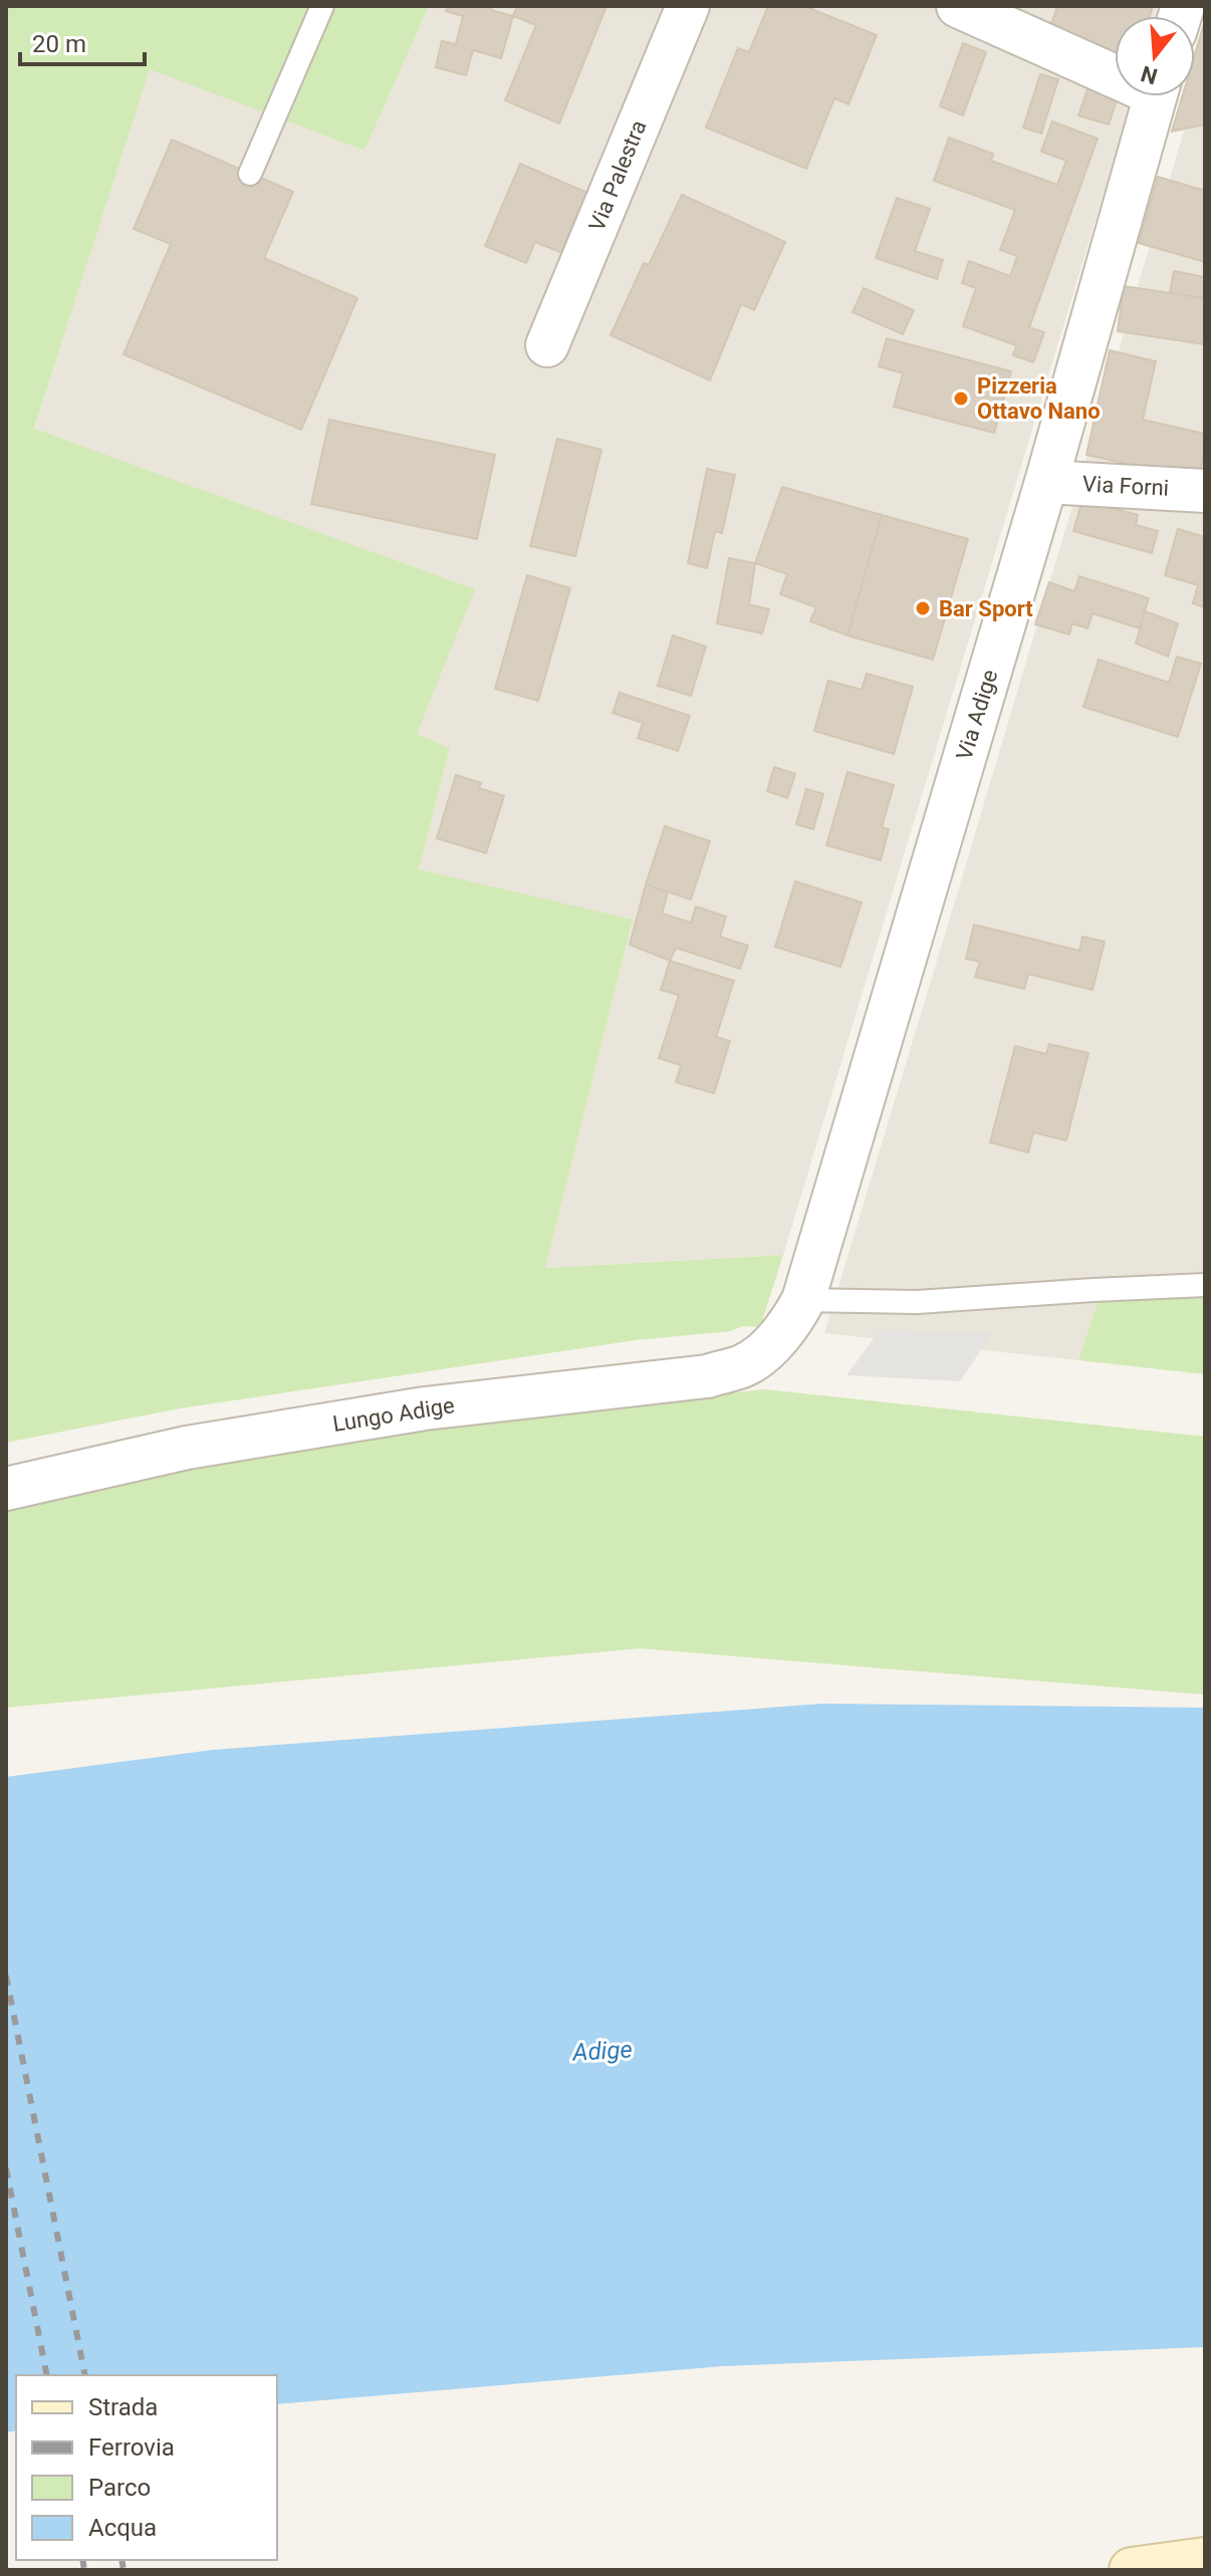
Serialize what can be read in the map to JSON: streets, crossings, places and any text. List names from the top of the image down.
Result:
{
  "streets": {
    "street": [
      "Via Palestra",
      "Via Forni",
      "Via Adige",
      "Lungo Adige"
    ]
  },
  "crossings": [
    ["Via Forni", "Via Adige"],
    ["Via Adige", "Lungo Adige"]
  ],
  "water": ["Adige"],
  "places": ["Pizzeria Ottavo Nano", "Bar Sport"],
  "legend": [
    "Strada",
    "Ferrovia",
    "Parco",
    "Acqua"
  ],
  "scale_bar": "20 m",
  "north": "bottom"
}
